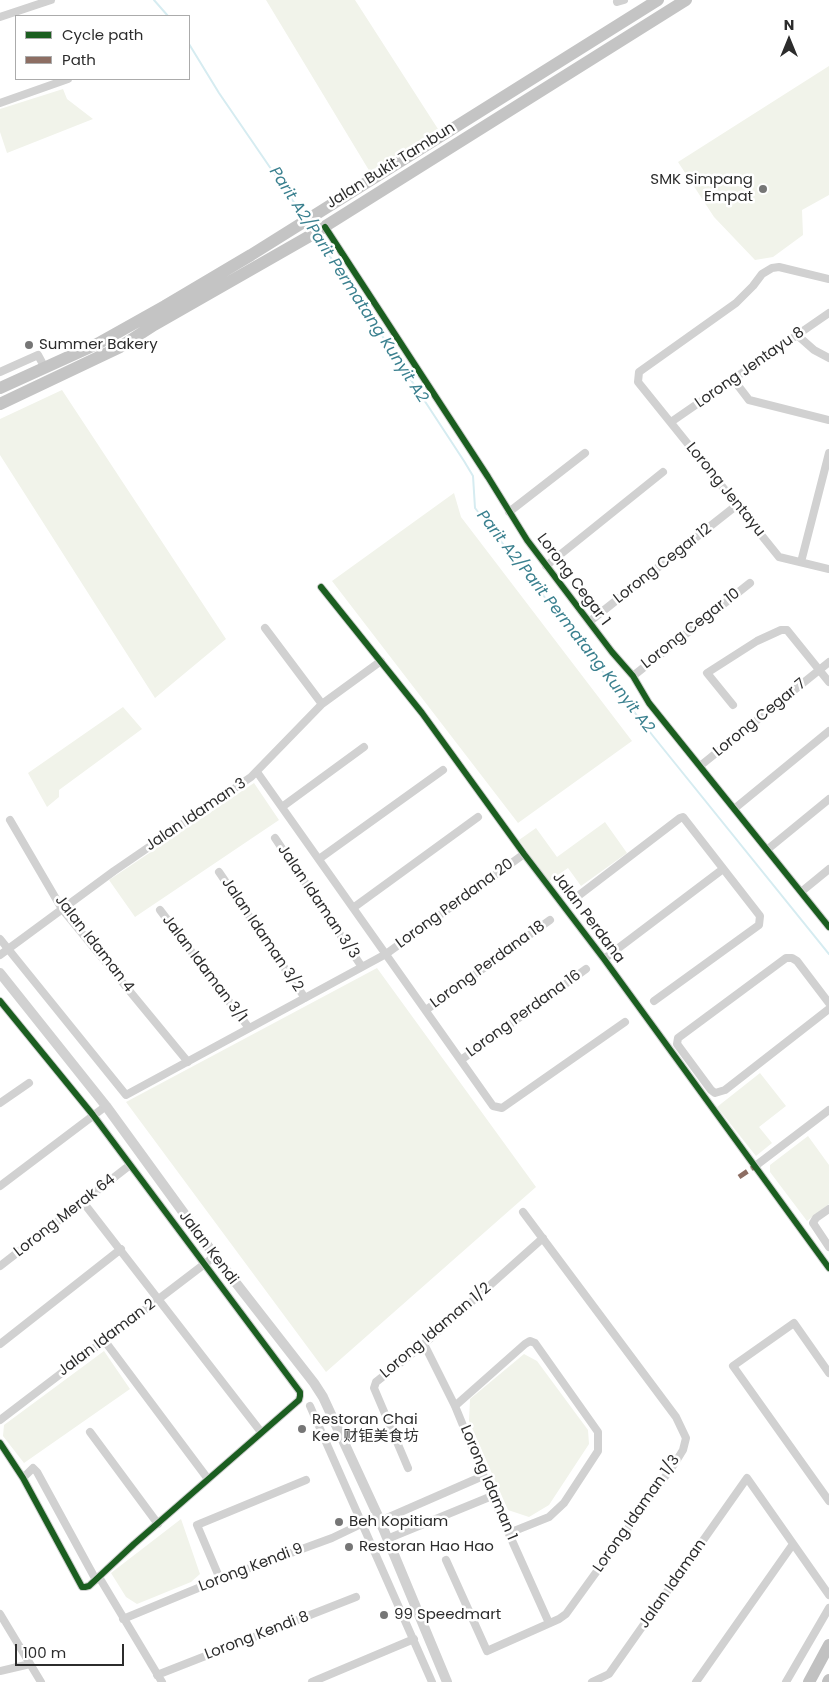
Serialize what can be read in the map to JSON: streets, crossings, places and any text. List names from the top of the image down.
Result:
{
  "streets": {
    "main road": ["Jalan Bukit Tambun"],
    "street": [
      "Lorong Jentayu 8",
      "Lorong Jentayu",
      "Lorong Cegar 12",
      "Lorong Cegar 1",
      "Lorong Cegar 10",
      "Lorong Cegar 7",
      "Jalan Idaman 3",
      "Jalan Idaman 3/3",
      "Lorong Perdana 20",
      "Jalan Perdana",
      "Jalan Idaman 3/2",
      "Jalan Idaman 4",
      "Lorong Perdana 18",
      "Jalan Idaman 3/1",
      "Lorong Perdana 16",
      "Lorong Merak 64",
      "Jalan Kendi",
      "Lorong Idaman 1/2",
      "Jalan Idaman 2",
      "Lorong Idaman 1",
      "Lorong Idaman 1/3",
      "Lorong Kendi 9",
      "Jalan Idaman",
      "Lorong Kendi 8"
    ]
  },
  "crossings": [
    ["Jalan Bukit Tambun", "Lorong Cegar 1"],
    ["Lorong Jentayu 8", "Lorong Jentayu"],
    ["Lorong Jentayu", "Lorong Cegar 12"],
    ["Lorong Cegar 12", "Lorong Cegar 1"],
    ["Lorong Cegar 1", "Lorong Cegar 10"],
    ["Lorong Cegar 1", "Lorong Cegar 7"],
    ["Jalan Idaman 3", "Lorong Perdana 20"],
    ["Jalan Idaman 3", "Jalan Perdana"],
    ["Jalan Idaman 3", "Jalan Idaman 4"],
    ["Jalan Idaman 3/3", "Lorong Perdana 20"],
    ["Lorong Perdana 20", "Jalan Perdana"],
    ["Lorong Perdana 20", "Jalan Idaman 3/2"],
    ["Lorong Perdana 20", "Jalan Idaman 4"],
    ["Lorong Perdana 20", "Jalan Idaman 3/1"],
    ["Lorong Merak 64", "Jalan Kendi"],
    ["Jalan Kendi", "Jalan Idaman 2"],
    ["Jalan Kendi", "Lorong Kendi 9"],
    ["Lorong Idaman 1/2", "Lorong Idaman 1"],
    ["Lorong Idaman 1/2", "Lorong Idaman 1/3"],
    ["Lorong Idaman 1", "Lorong Idaman 1/3"],
    ["Lorong Idaman 1", "Lorong Kendi 9"]
  ],
  "water": ["Parit A2/Parit Permatang Kunyit A2"],
  "places": [
    "SMK Simpang Empat",
    "Summer Bakery",
    "Restoran Chai Kee 财钜美食坊",
    "Beh Kopitiam",
    "Restoran Hao Hao",
    "99 Speedmart"
  ],
  "legend": ["Cycle path", "Path"],
  "scale_bar": "100 m",
  "north": "top"
}
